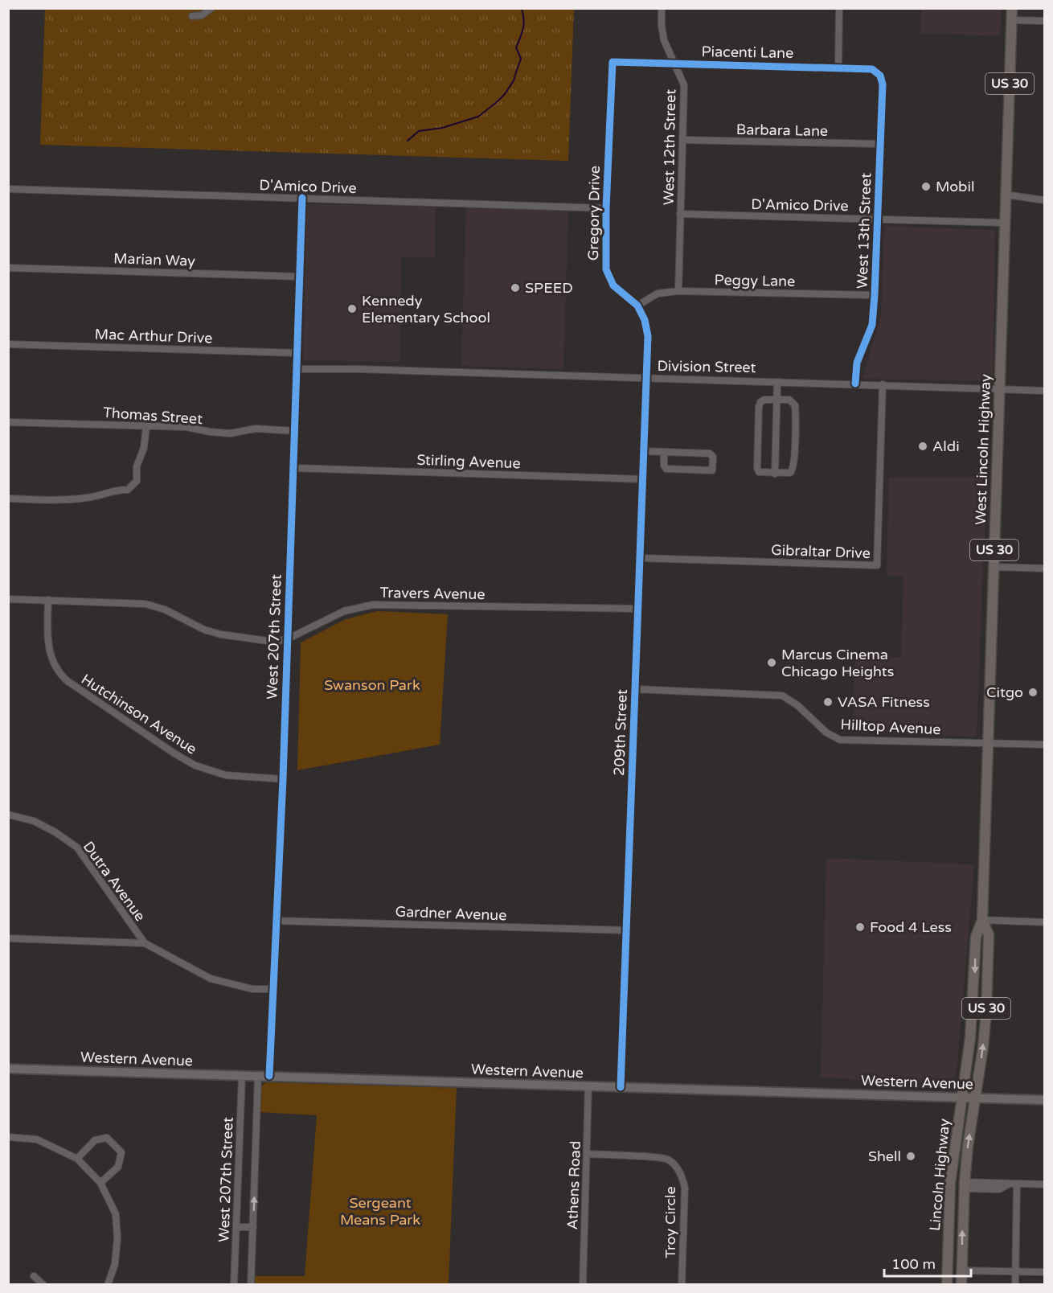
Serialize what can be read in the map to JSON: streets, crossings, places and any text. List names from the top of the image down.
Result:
{
  "streets": {
    "main road": [
      "US 30",
      "West Lincoln Highway",
      "Western Avenue",
      "Lincoln Highway"
    ],
    "street": [
      "Piacenti Lane",
      "Barbara Lane",
      "West 12th Street",
      "D'Amico Drive",
      "Gregory Drive",
      "West 13th Street",
      "Marian Way",
      "Peggy Lane",
      "Mac Arthur Drive",
      "Division Street",
      "Thomas Street",
      "Stirling Avenue",
      "Gibraltar Drive",
      "Travers Avenue",
      "West 207th Street",
      "Hutchinson Avenue",
      "Hilltop Avenue",
      "209th Street",
      "Dutra Avenue",
      "Gardner Avenue",
      "Athens Road",
      "Troy Circle"
    ]
  },
  "crossings": [
    ["Piacenti Lane", "West 12th Street"],
    ["Piacenti Lane", "Gregory Drive"],
    ["Piacenti Lane", "West 13th Street"],
    ["Barbara Lane", "West 12th Street"],
    ["Barbara Lane", "West 13th Street"],
    ["West 12th Street", "D'Amico Drive"],
    ["West 12th Street", "Peggy Lane"],
    ["D'Amico Drive", "Gregory Drive"],
    ["D'Amico Drive", "West 13th Street"],
    ["D'Amico Drive", "West Lincoln Highway"],
    ["D'Amico Drive", "West 207th Street"],
    ["Gregory Drive", "Peggy Lane"],
    ["Gregory Drive", "Division Street"],
    ["Gregory Drive", "209th Street"],
    ["West 13th Street", "Peggy Lane"],
    ["West 13th Street", "Division Street"],
    ["Marian Way", "West 207th Street"],
    ["Mac Arthur Drive", "West 207th Street"],
    ["Division Street", "West Lincoln Highway"],
    ["Division Street", "Gibraltar Drive"],
    ["Division Street", "West 207th Street"],
    ["Division Street", "209th Street"],
    ["Thomas Street", "West 207th Street"],
    ["West Lincoln Highway", "Hilltop Avenue"],
    ["West Lincoln Highway", "Western Avenue"],
    ["West Lincoln Highway", "Lincoln Highway"],
    ["Stirling Avenue", "West 207th Street"],
    ["Stirling Avenue", "209th Street"],
    ["Gibraltar Drive", "209th Street"],
    ["Travers Avenue", "West 207th Street"],
    ["Travers Avenue", "Hutchinson Avenue"],
    ["Travers Avenue", "209th Street"],
    ["West 207th Street", "Hutchinson Avenue"],
    ["West 207th Street", "Gardner Avenue"],
    ["West 207th Street", "Western Avenue"],
    ["Hilltop Avenue", "209th Street"],
    ["209th Street", "Gardner Avenue"],
    ["209th Street", "Western Avenue"],
    ["Western Avenue", "Lincoln Highway"],
    ["Western Avenue", "Athens Road"],
    ["Athens Road", "Troy Circle"]
  ],
  "parks": ["Swanson Park", "Sergeant Means Park"],
  "places": [
    "Mobil",
    "SPEED",
    "Kennedy Elementary School",
    "Aldi",
    "Marcus Cinema Chicago Heights",
    "Citgo",
    "VASA Fitness",
    "Food 4 Less",
    "Shell"
  ],
  "scale_bar": "100 m"
}
